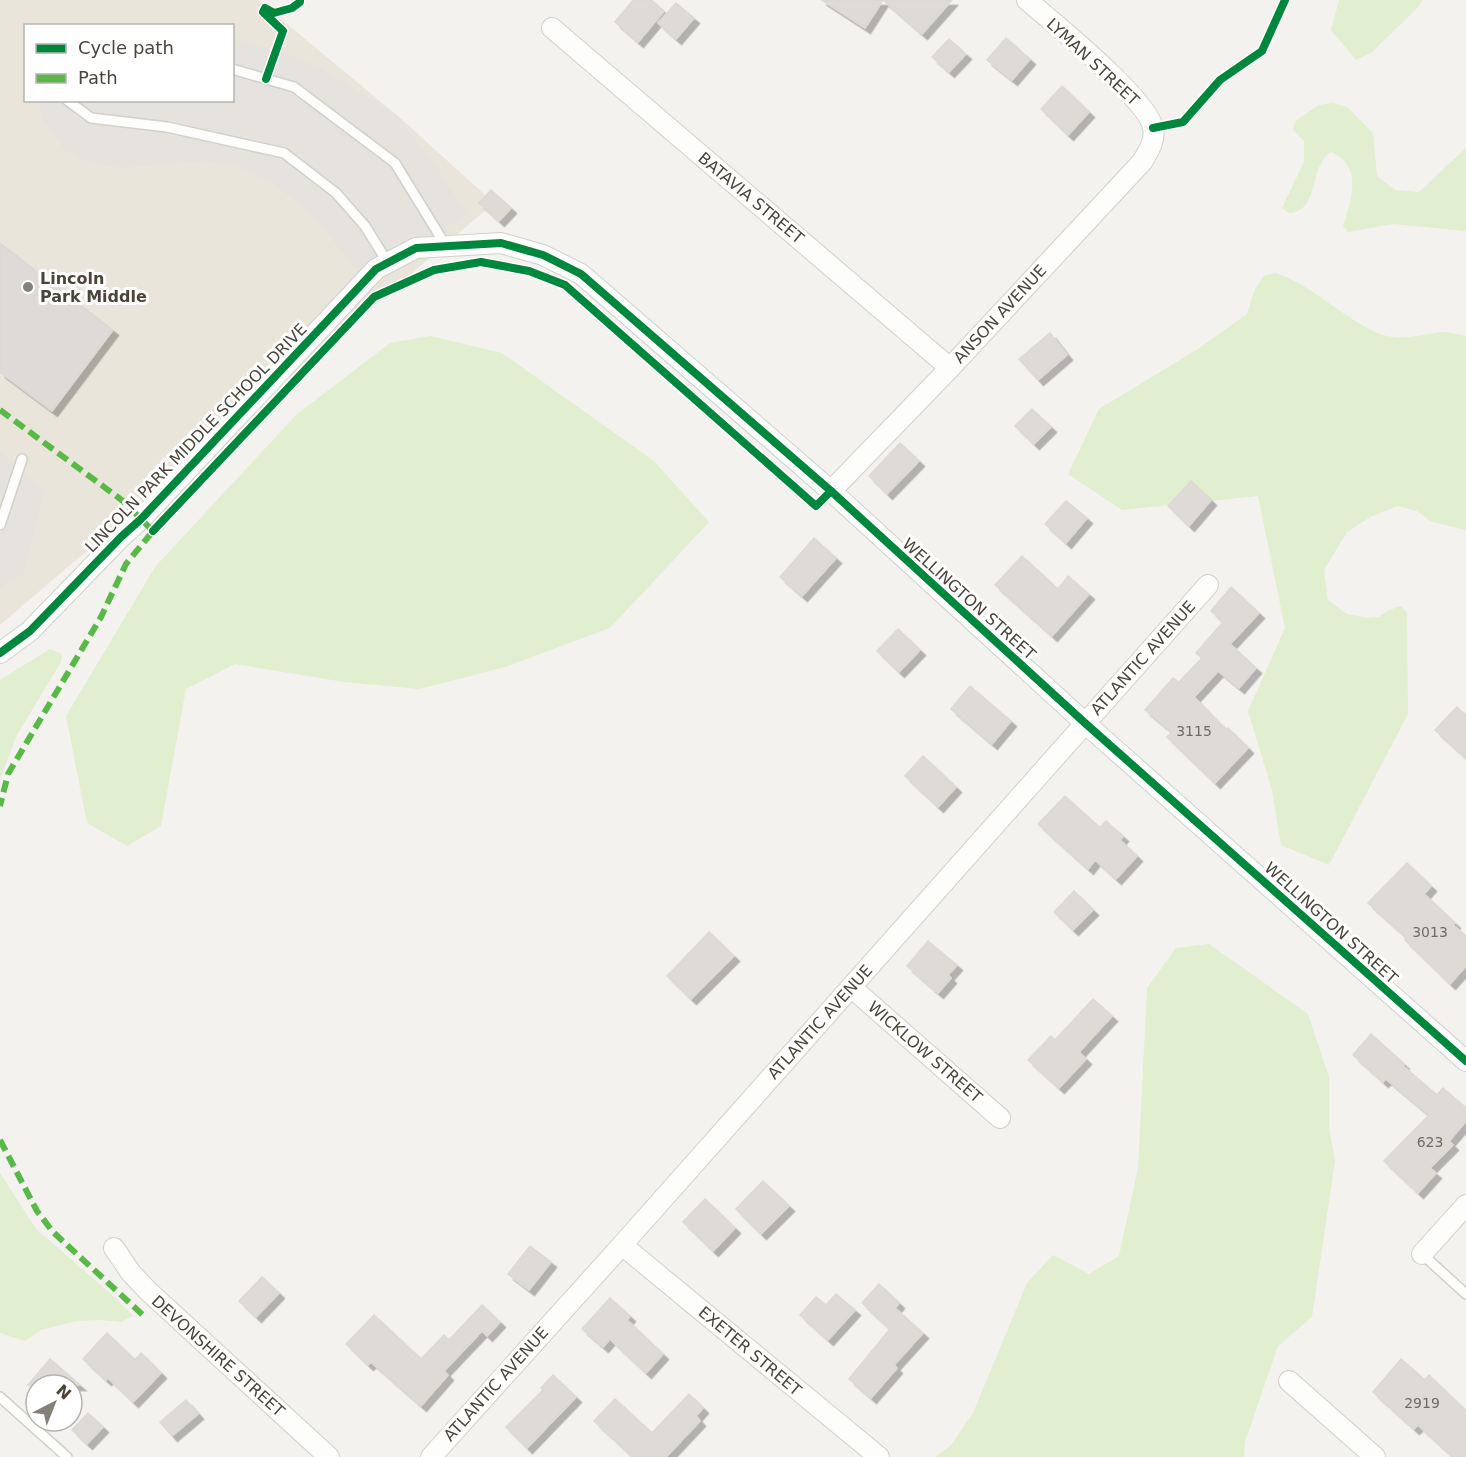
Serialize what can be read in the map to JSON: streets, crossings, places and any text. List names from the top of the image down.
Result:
{
  "streets": {
    "street": [
      "LYMAN STREET",
      "BATAVIA STREET",
      "ANSON AVENUE",
      "LINCOLN PARK MIDDLE SCHOOL DRIVE",
      "WELLINGTON STREET",
      "ATLANTIC AVENUE",
      "WICKLOW STREET",
      "EXETER STREET",
      "DEVONSHIRE STREET"
    ]
  },
  "crossings": [
    ["LYMAN STREET", "ANSON AVENUE"],
    ["BATAVIA STREET", "ANSON AVENUE"],
    ["ANSON AVENUE", "WELLINGTON STREET"],
    ["LINCOLN PARK MIDDLE SCHOOL DRIVE", "WELLINGTON STREET"],
    ["WELLINGTON STREET", "ATLANTIC AVENUE"],
    ["ATLANTIC AVENUE", "WICKLOW STREET"],
    ["ATLANTIC AVENUE", "EXETER STREET"]
  ],
  "places": ["Lincoln Park Middle"],
  "house_numbers": [
    "3115",
    "3013",
    "623",
    "2919"
  ],
  "legend": ["Cycle path", "Path"],
  "north": "top right"
}
